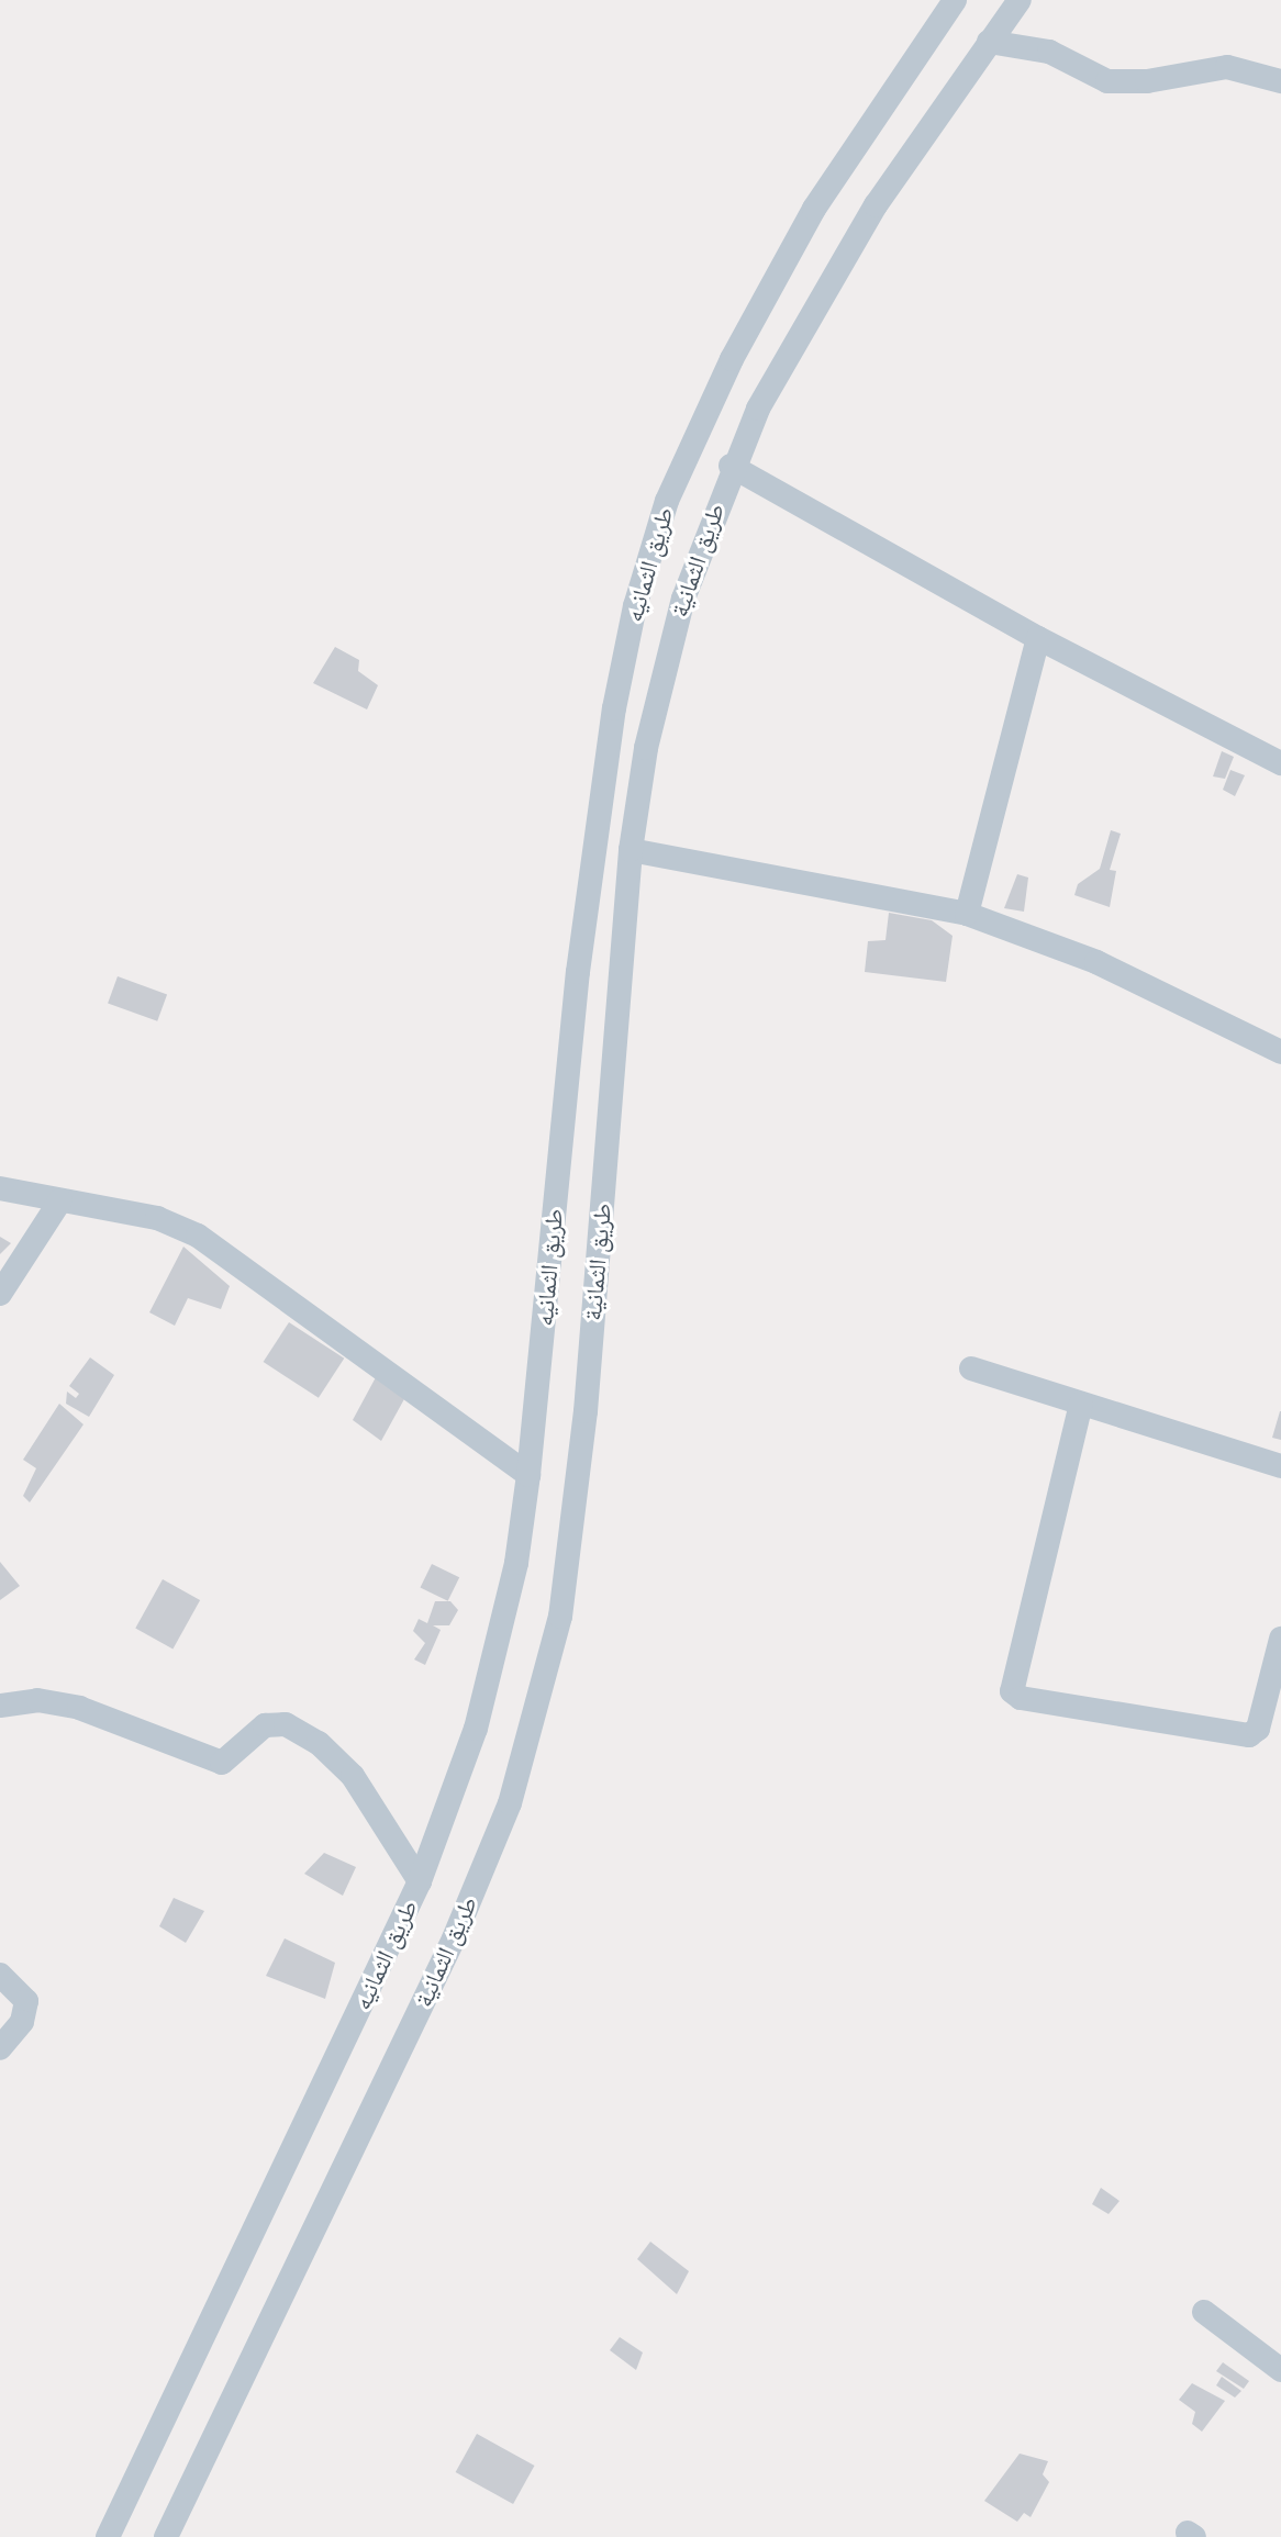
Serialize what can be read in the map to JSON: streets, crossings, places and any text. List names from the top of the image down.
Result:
{
  "streets": {
    "street": ["طريق الثمانية", "طريق الثمانيه"]
  }
}
